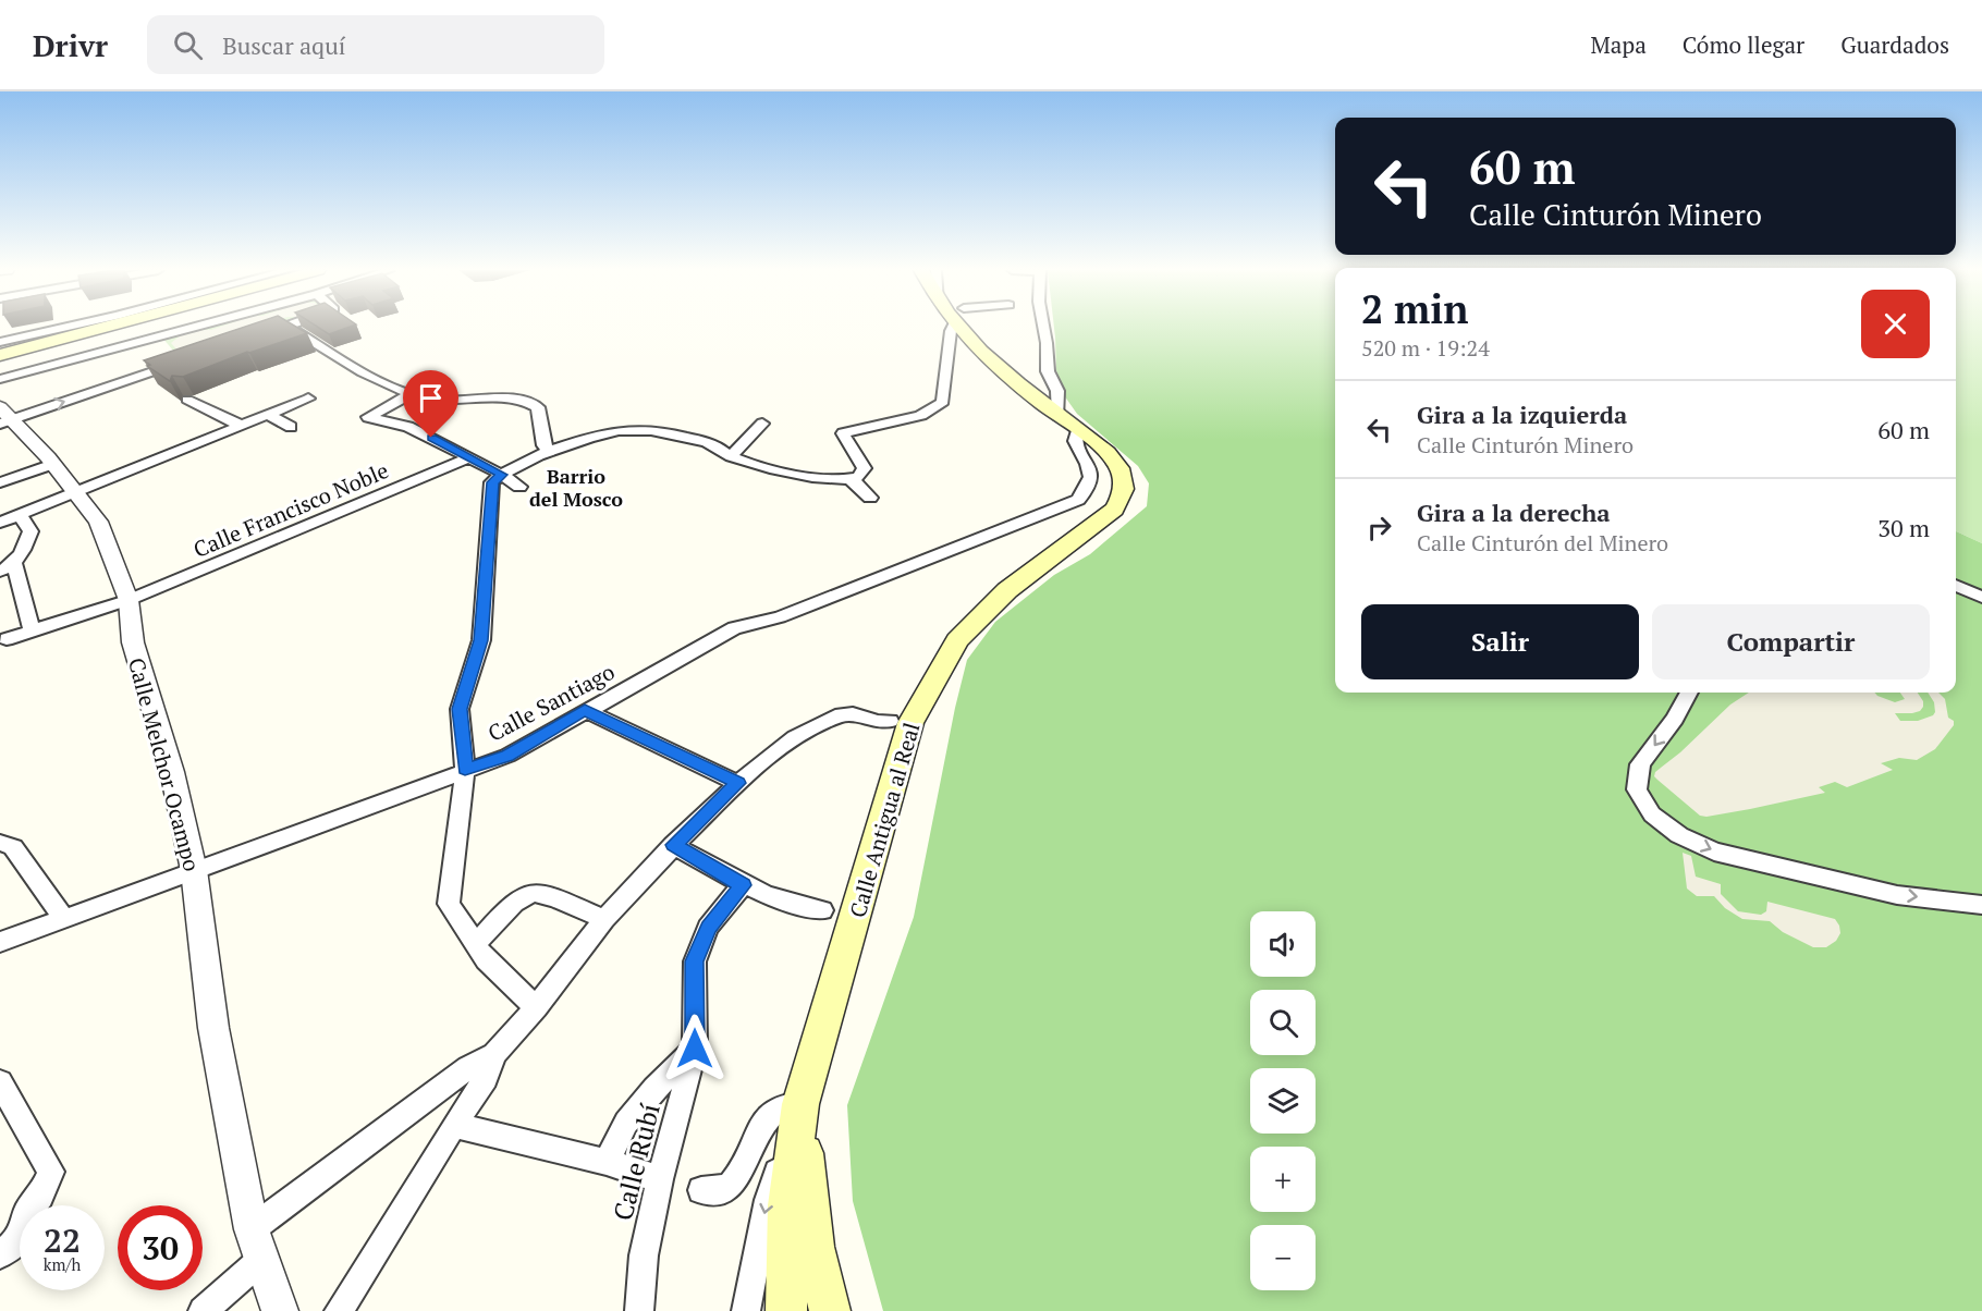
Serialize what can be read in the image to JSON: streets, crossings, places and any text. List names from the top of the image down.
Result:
{
  "streets": {
    "main road": ["Calle Antigua al Real"],
    "street": [
      "Calle Francisco Noble",
      "Calle Santiago",
      "Calle Melchor Ocampo",
      "Calle Rubí"
    ]
  },
  "crossings": [
    ["Calle Francisco Noble", "Calle Melchor Ocampo"],
    ["Calle Santiago", "Calle Melchor Ocampo"],
    ["Calle Santiago", "Calle Antigua al Real"]
  ],
  "districts": ["Barrio del Mosco"],
  "page": {
    "header": "Drivr",
    "search": "Buscar aquí",
    "nav": ["Mapa", "Cómo llegar", "Guardados"],
    "turn": ["60 m", "Calle Cinturón Minero"],
    "heading": ["2 min", "520 m · 19:24"],
    "list": [
      {
        "name": "Gira a la izquierda",
        "note": "Calle Cinturón Minero",
        "value": "60 m"
      },
      {
        "name": "Gira a la derecha",
        "note": "Calle Cinturón del Minero",
        "value": "30 m"
      }
    ],
    "buttons": ["Salir", "Compartir"],
    "map_buttons": ["+", "−"],
    "speed": "22 km/h",
    "limit": "30"
  }
}
